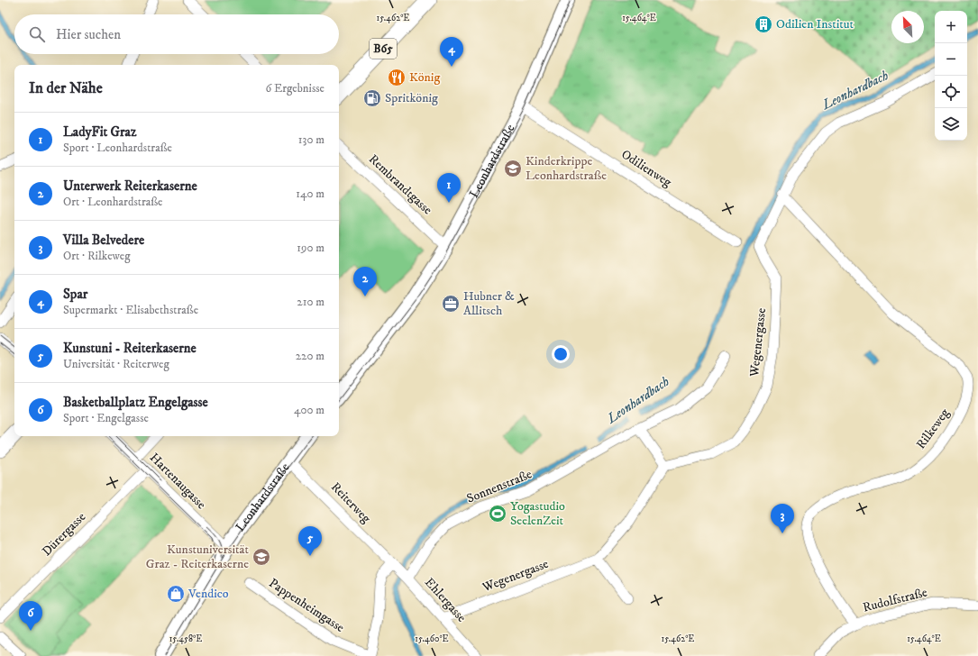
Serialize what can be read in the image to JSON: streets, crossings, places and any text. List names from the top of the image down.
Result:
{
  "streets": {
    "main road": ["B65", "Leonhardstraße"],
    "street": [
      "Odilienweg",
      "Rembrandtgasse",
      "Wegenergasse",
      "Rilkeweg",
      "Hartenaugasse",
      "Sonnenstraße",
      "Reiterweg",
      "Dürergasse",
      "Ehlergasse",
      "Rudolfstraße",
      "Pappenheimgasse"
    ]
  },
  "crossings": [
    ["Leonhardstraße", "Odilienweg"],
    ["Leonhardstraße", "Rembrandtgasse"],
    ["Leonhardstraße", "Hartenaugasse"],
    ["Leonhardstraße", "Reiterweg"],
    ["Wegenergasse", "Rilkeweg"],
    ["Wegenergasse", "Ehlergasse"],
    ["Rilkeweg", "Rudolfstraße"],
    ["Hartenaugasse", "Dürergasse"],
    ["Sonnenstraße", "Ehlergasse"],
    ["Reiterweg", "Ehlergasse"],
    ["Reiterweg", "Pappenheimgasse"],
    ["Ehlergasse", "Pappenheimgasse"]
  ],
  "water": ["Leonhardbach"],
  "places": {
    "building": ["Odilien Institut"],
    "restaurant": ["König"],
    "fuel station": ["Spritkönig"],
    "school or university": ["Kinderkrippe Leonhardstraße", "Kunstuniversität Graz - Reiterkaserne"],
    "office": ["Hubner & Allitsch"],
    "sports": ["Yogastudio SeelenZeit"],
    "shop": ["Vendico"]
  },
  "north": "top left",
  "page": {
    "map_buttons": ["+", "−"],
    "search": "Hier suchen",
    "pins": [
      "4",
      "1",
      "2",
      "3",
      "5",
      "6"
    ],
    "heading": ["In der Nähe", "6 Ergebnisse"],
    "list": [
      {
        "mark": "1",
        "name": "LadyFit Graz",
        "note": "Sport · Leonhardstraße",
        "value": "130 m"
      },
      {
        "mark": "2",
        "name": "Unterwerk Reiterkaserne",
        "note": "Ort · Leonhardstraße",
        "value": "140 m"
      },
      {
        "mark": "3",
        "name": "Villa Belvedere",
        "note": "Ort · Rilkeweg",
        "value": "190 m"
      },
      {
        "mark": "4",
        "name": "Spar",
        "note": "Supermarkt · Elisabethstraße",
        "value": "210 m"
      },
      {
        "mark": "5",
        "name": "Kunstuni - Reiterkaserne",
        "note": "Universität · Reiterweg",
        "value": "220 m"
      },
      {
        "mark": "6",
        "name": "Basketballplatz Engelgasse",
        "note": "Sport · Engelgasse",
        "value": "400 m"
      }
    ]
  },
  "coordinates": [
    "15.462°E",
    "15.464°E",
    "15.458°E",
    "15.460°E"
  ]
}
